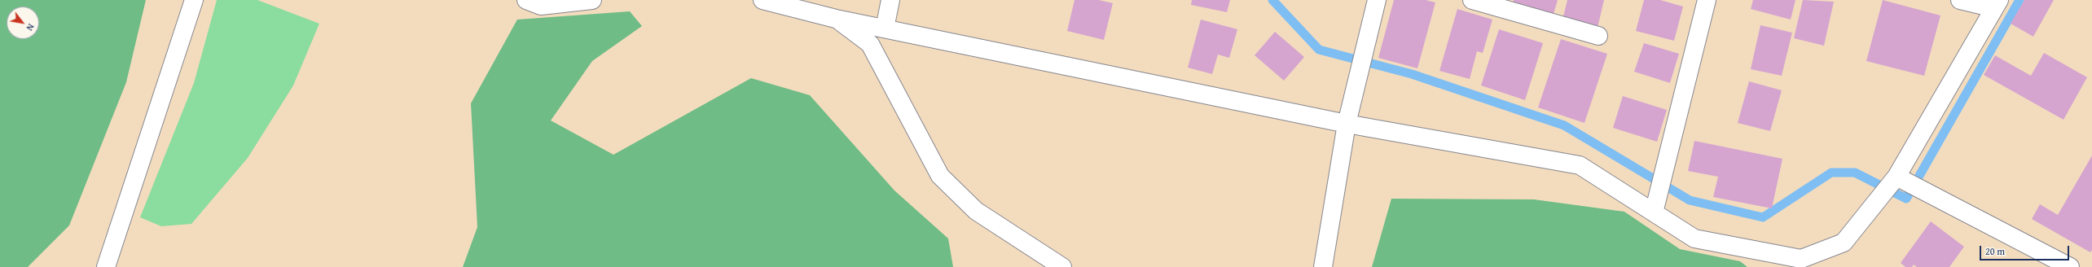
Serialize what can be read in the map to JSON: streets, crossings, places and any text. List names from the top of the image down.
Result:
{
  "scale_bar": "20 m",
  "north": "bottom right"
}
